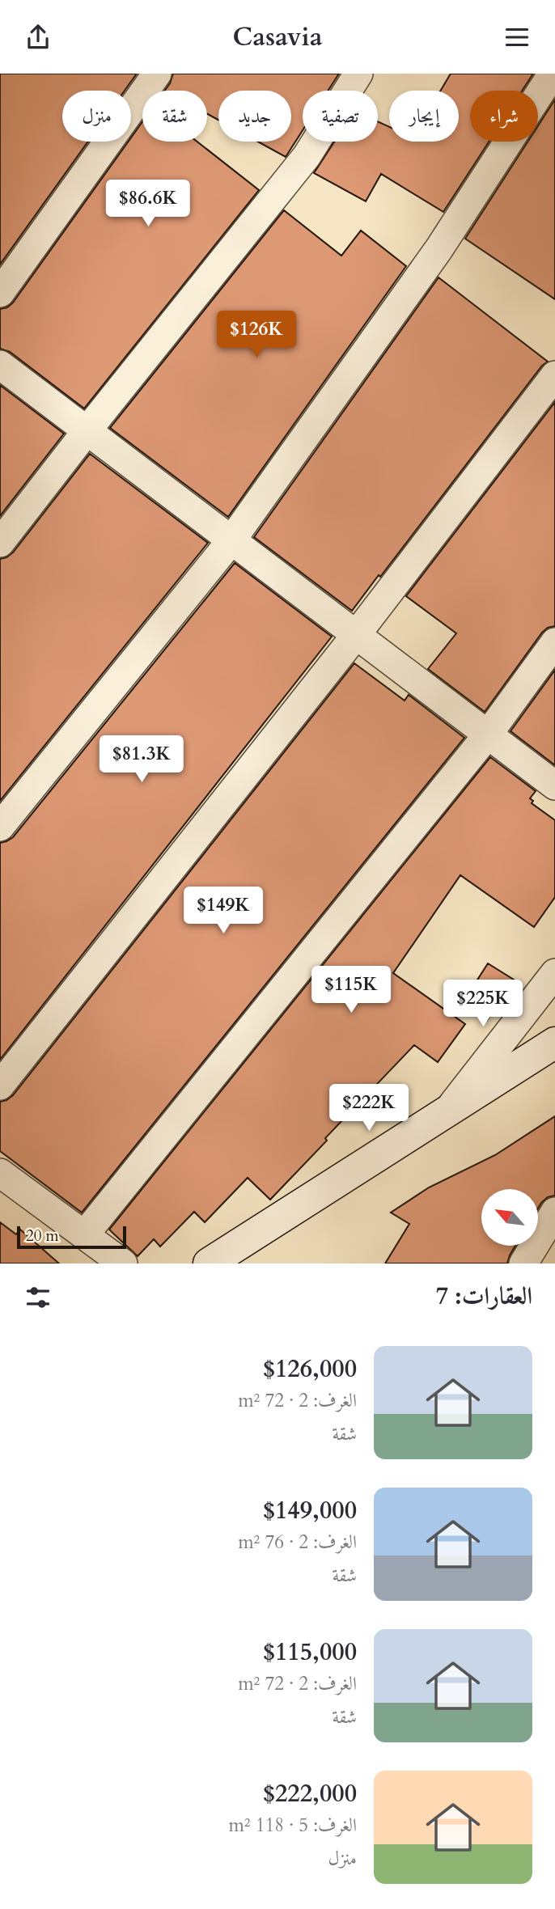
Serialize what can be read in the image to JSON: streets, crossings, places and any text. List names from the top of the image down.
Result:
{
  "scale_bar": "20 m",
  "north": "top left",
  "page": {
    "header": "Casavia",
    "chip": [
      "شراء",
      "إيجار",
      "تصفية",
      "جديد",
      "شقة",
      "منزل"
    ],
    "price": [
      "$86.6K",
      "$126K",
      "$81.3K",
      "$149K",
      "$115K",
      "$225K",
      "$222K"
    ],
    "scale": "20 m",
    "heading": "العقارات: 7",
    "list": [
      {
        "name": "$126,000",
        "note": "الغرف: 2 · 72 m² · شقة"
      },
      {
        "name": "$149,000",
        "note": "الغرف: 2 · 76 m² · شقة"
      },
      {
        "name": "$115,000",
        "note": "الغرف: 2 · 72 m² · شقة"
      },
      {
        "name": "$222,000",
        "note": "الغرف: 5 · 118 m² · منزل"
      }
    ]
  }
}
